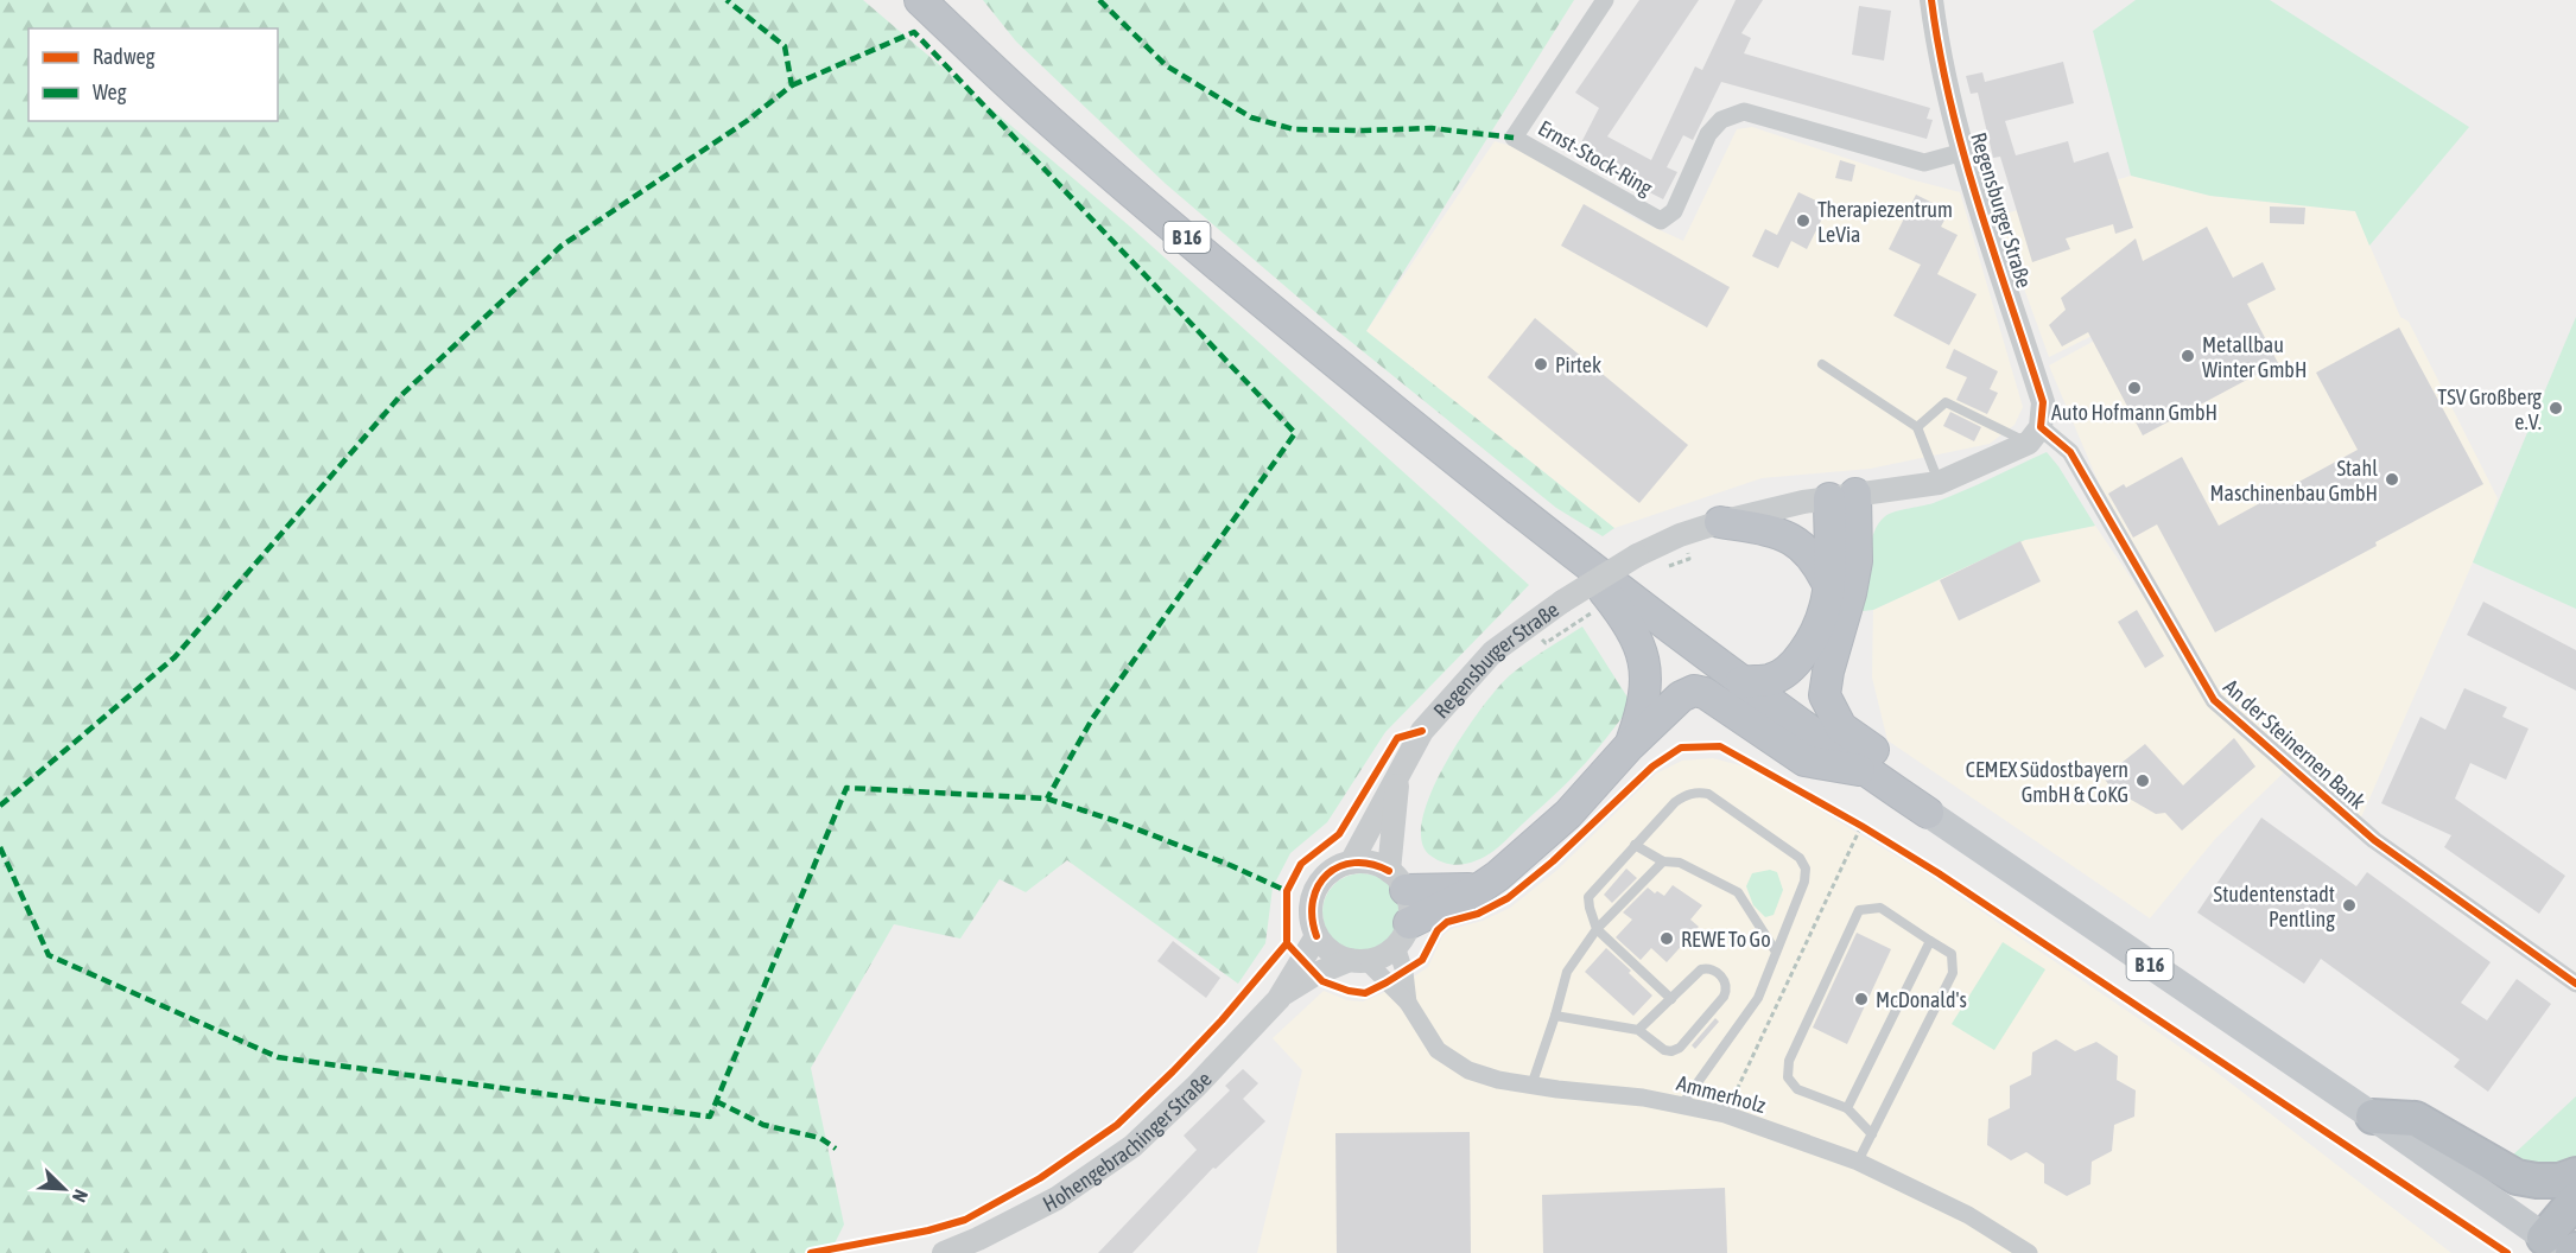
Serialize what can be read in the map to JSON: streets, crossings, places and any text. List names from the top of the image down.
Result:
{
  "streets": {
    "highway": ["B 16"],
    "street": [
      "Ernst-Stock-Ring",
      "Regensburger Straße",
      "An der Steinernen Bank",
      "Ammerholz",
      "Hohengebrachinger Straße"
    ]
  },
  "crossings": [
    ["Ernst-Stock-Ring", "Regensburger Straße"],
    ["Regensburger Straße", "An der Steinernen Bank"],
    ["Regensburger Straße", "Ammerholz"],
    ["Regensburger Straße", "Hohengebrachinger Straße"],
    ["Ammerholz", "Hohengebrachinger Straße"]
  ],
  "places": [
    "Therapiezentrum LeVia",
    "Metallbau Winter GmbH",
    "Pirtek",
    "Auto Hofmann GmbH",
    "TSV Großberg e.V.",
    "Stahl Maschinenbau GmbH",
    "CEMEX Südostbayern GmbH & CoKG",
    "Studentenstadt Pentling",
    "REWE To Go",
    "McDonald's"
  ],
  "legend": ["Radweg", "Weg"],
  "north": "bottom right"
}
